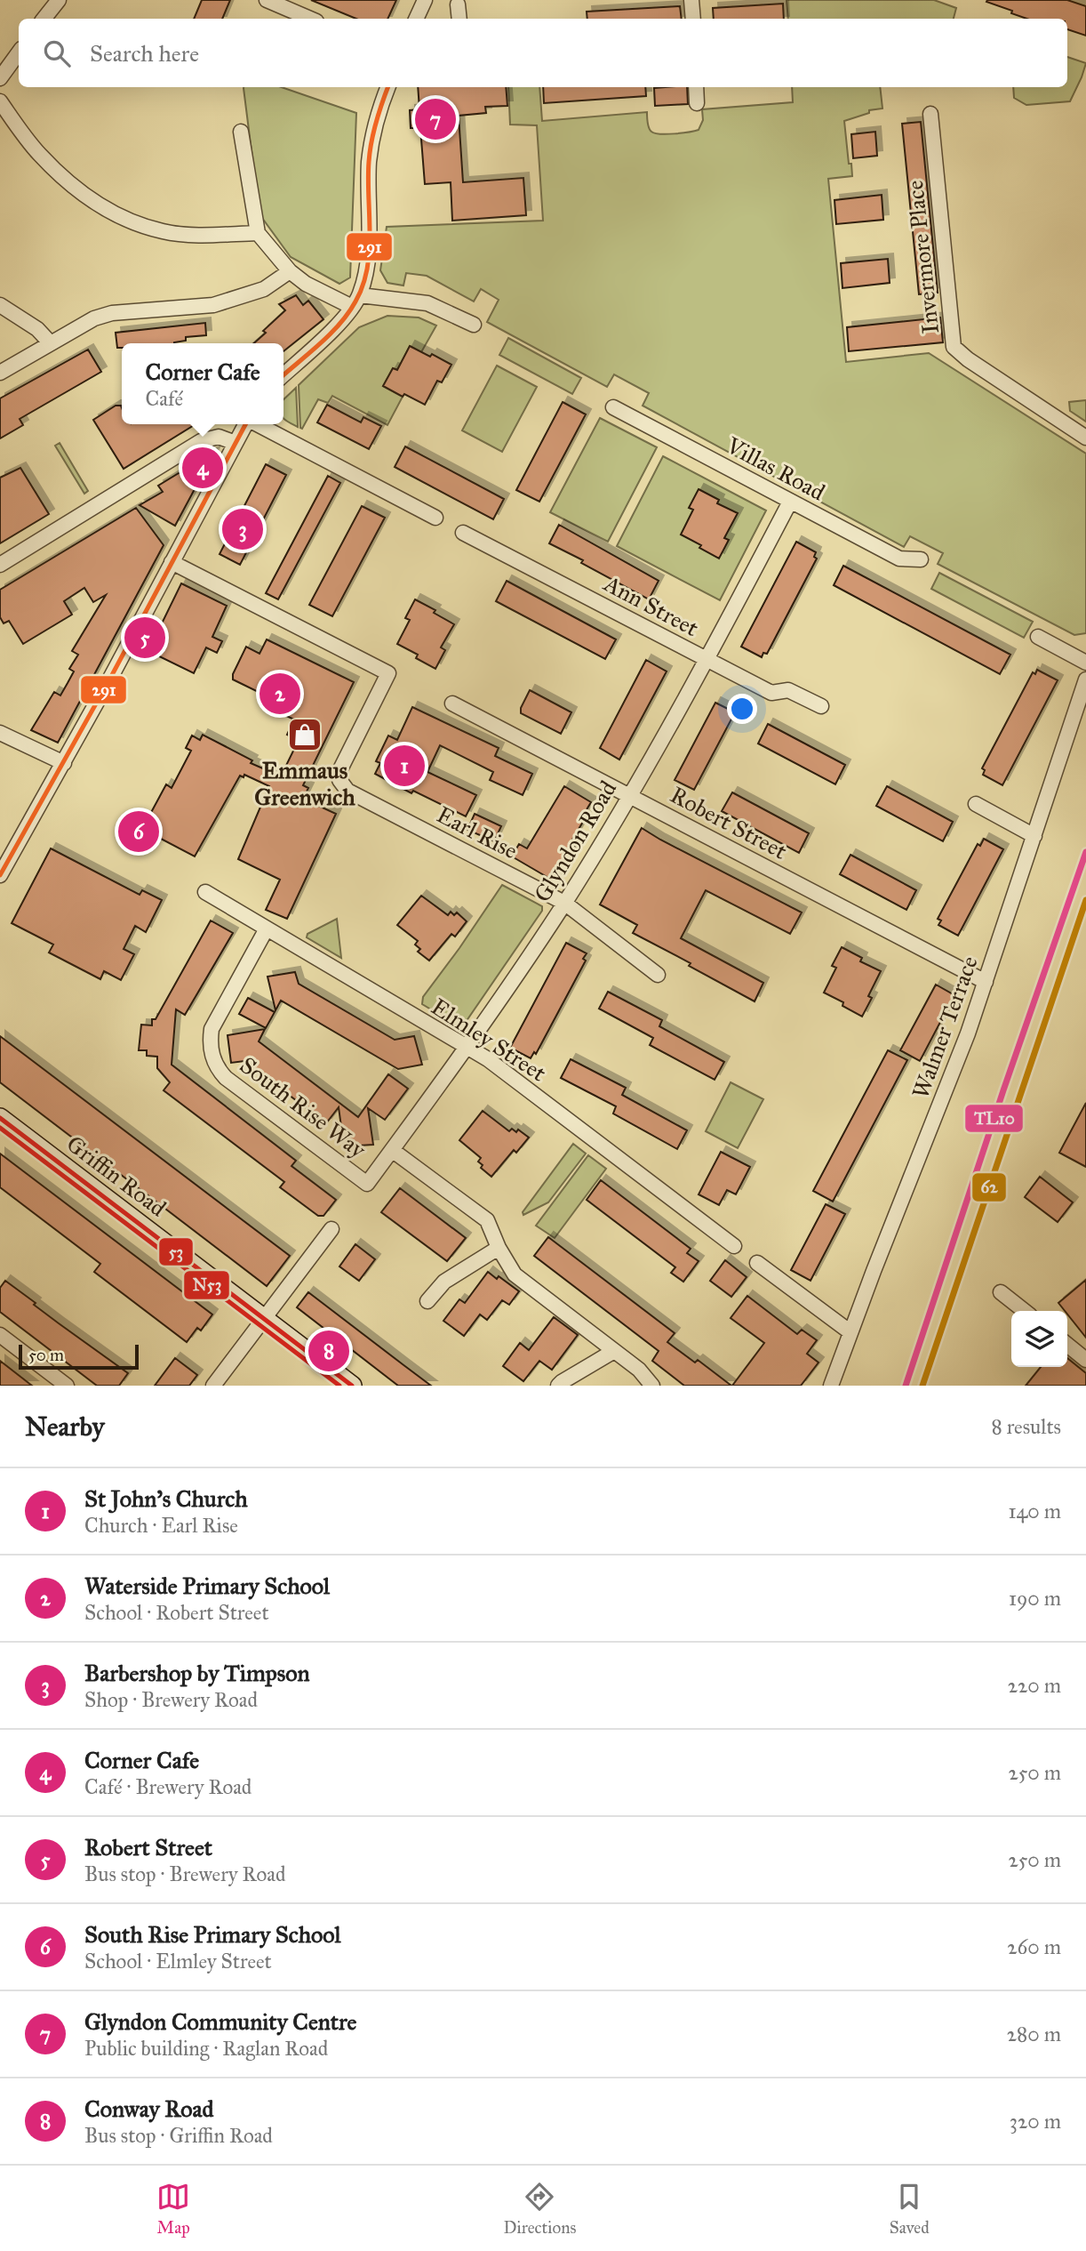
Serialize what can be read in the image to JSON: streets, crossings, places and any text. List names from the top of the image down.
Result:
{
  "streets": {
    "street": [
      "Invermore Place",
      "Villas Road",
      "Ann Street",
      "Robert Street",
      "Earl Rise",
      "Glyndon Road",
      "Walmer Terrace",
      "Elmley Street",
      "South Rise Way",
      "Griffin Road"
    ]
  },
  "crossings": [
    ["Villas Road", "Glyndon Road"],
    ["Ann Street", "Glyndon Road"],
    ["Robert Street", "Glyndon Road"],
    ["Robert Street", "Walmer Terrace"],
    ["Earl Rise", "Glyndon Road"],
    ["Glyndon Road", "Elmley Street"],
    ["Glyndon Road", "South Rise Way"],
    ["Elmley Street", "South Rise Way"]
  ],
  "places": {
    "shop": ["Emmaus Greenwich"]
  },
  "lines": [
    "transit line 291",
    "transit line TL10",
    "transit line 62",
    "transit line 53",
    "transit line N53"
  ],
  "scale_bar": "50 m",
  "page": {
    "search": "Search here",
    "pins": [
      "7",
      "4",
      "3",
      "5",
      "2",
      "1",
      "6",
      "8"
    ],
    "popup": ["Corner Cafe", "Café"],
    "scale": "50 m",
    "heading": ["Nearby", "8 results"],
    "list": [
      {
        "mark": "1",
        "name": "St John's Church",
        "note": "Church · Earl Rise",
        "value": "140 m"
      },
      {
        "mark": "2",
        "name": "Waterside Primary School",
        "note": "School · Robert Street",
        "value": "190 m"
      },
      {
        "mark": "3",
        "name": "Barbershop by Timpson",
        "note": "Shop · Brewery Road",
        "value": "220 m"
      },
      {
        "mark": "4",
        "name": "Corner Cafe",
        "note": "Café · Brewery Road",
        "value": "250 m"
      },
      {
        "mark": "5",
        "name": "Robert Street",
        "note": "Bus stop · Brewery Road",
        "value": "250 m"
      },
      {
        "mark": "6",
        "name": "South Rise Primary School",
        "note": "School · Elmley Street",
        "value": "260 m"
      },
      {
        "mark": "7",
        "name": "Glyndon Community Centre",
        "note": "Public building · Raglan Road",
        "value": "280 m"
      },
      {
        "mark": "8",
        "name": "Conway Road",
        "note": "Bus stop · Griffin Road",
        "value": "320 m"
      }
    ],
    "nav": ["Map", "Directions", "Saved"]
  }
}
